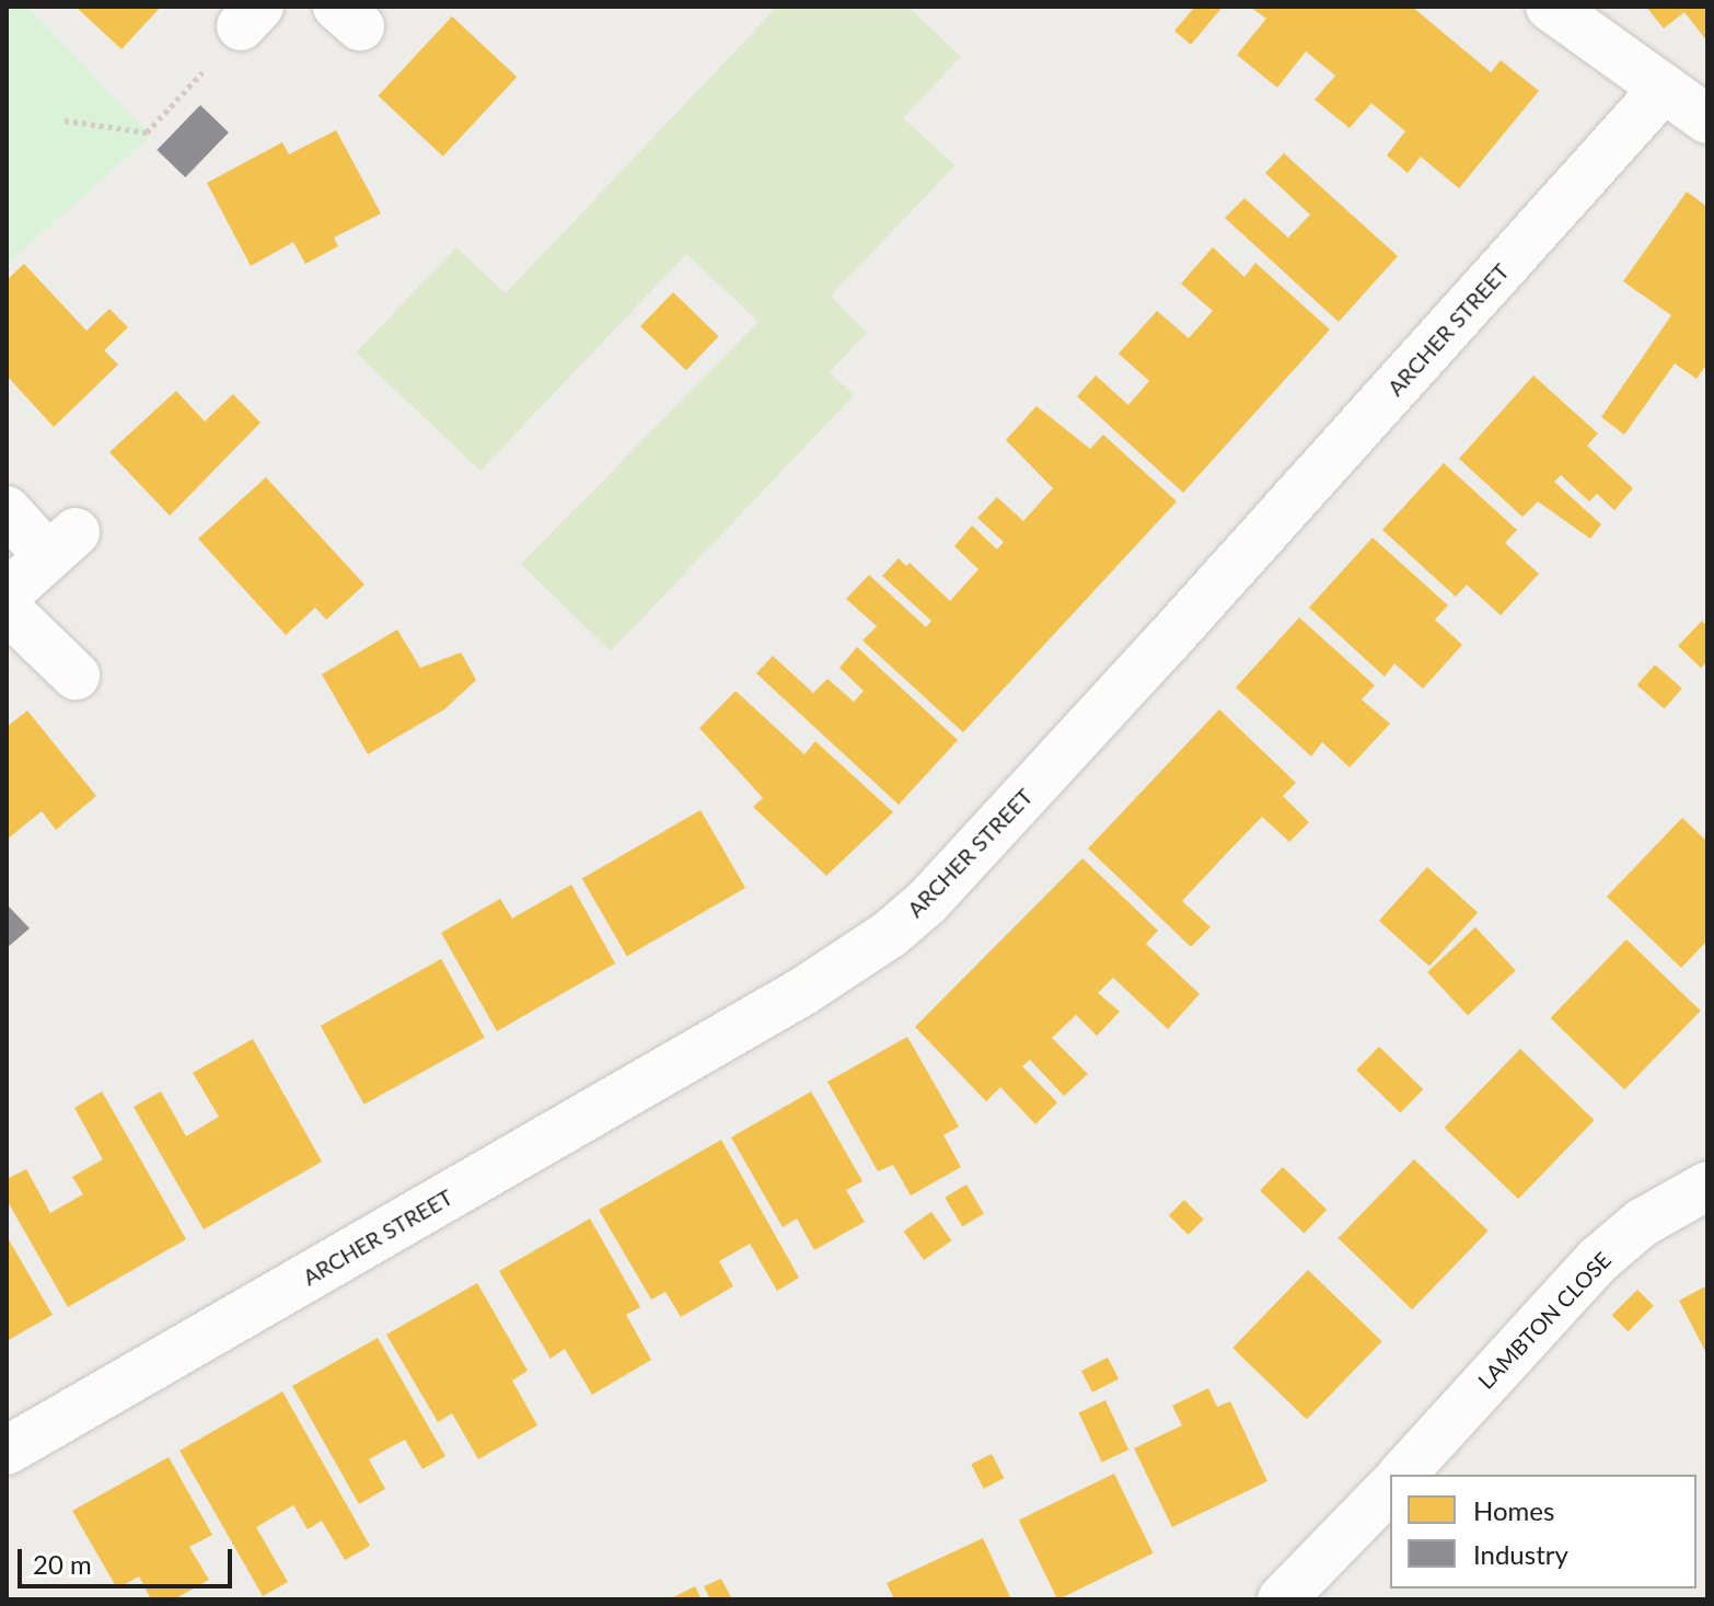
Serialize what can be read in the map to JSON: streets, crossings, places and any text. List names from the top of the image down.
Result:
{
  "streets": {
    "street": ["ARCHER STREET", "LAMBTON CLOSE"]
  },
  "legend": ["Homes", "Industry"],
  "scale_bar": "20 m"
}
